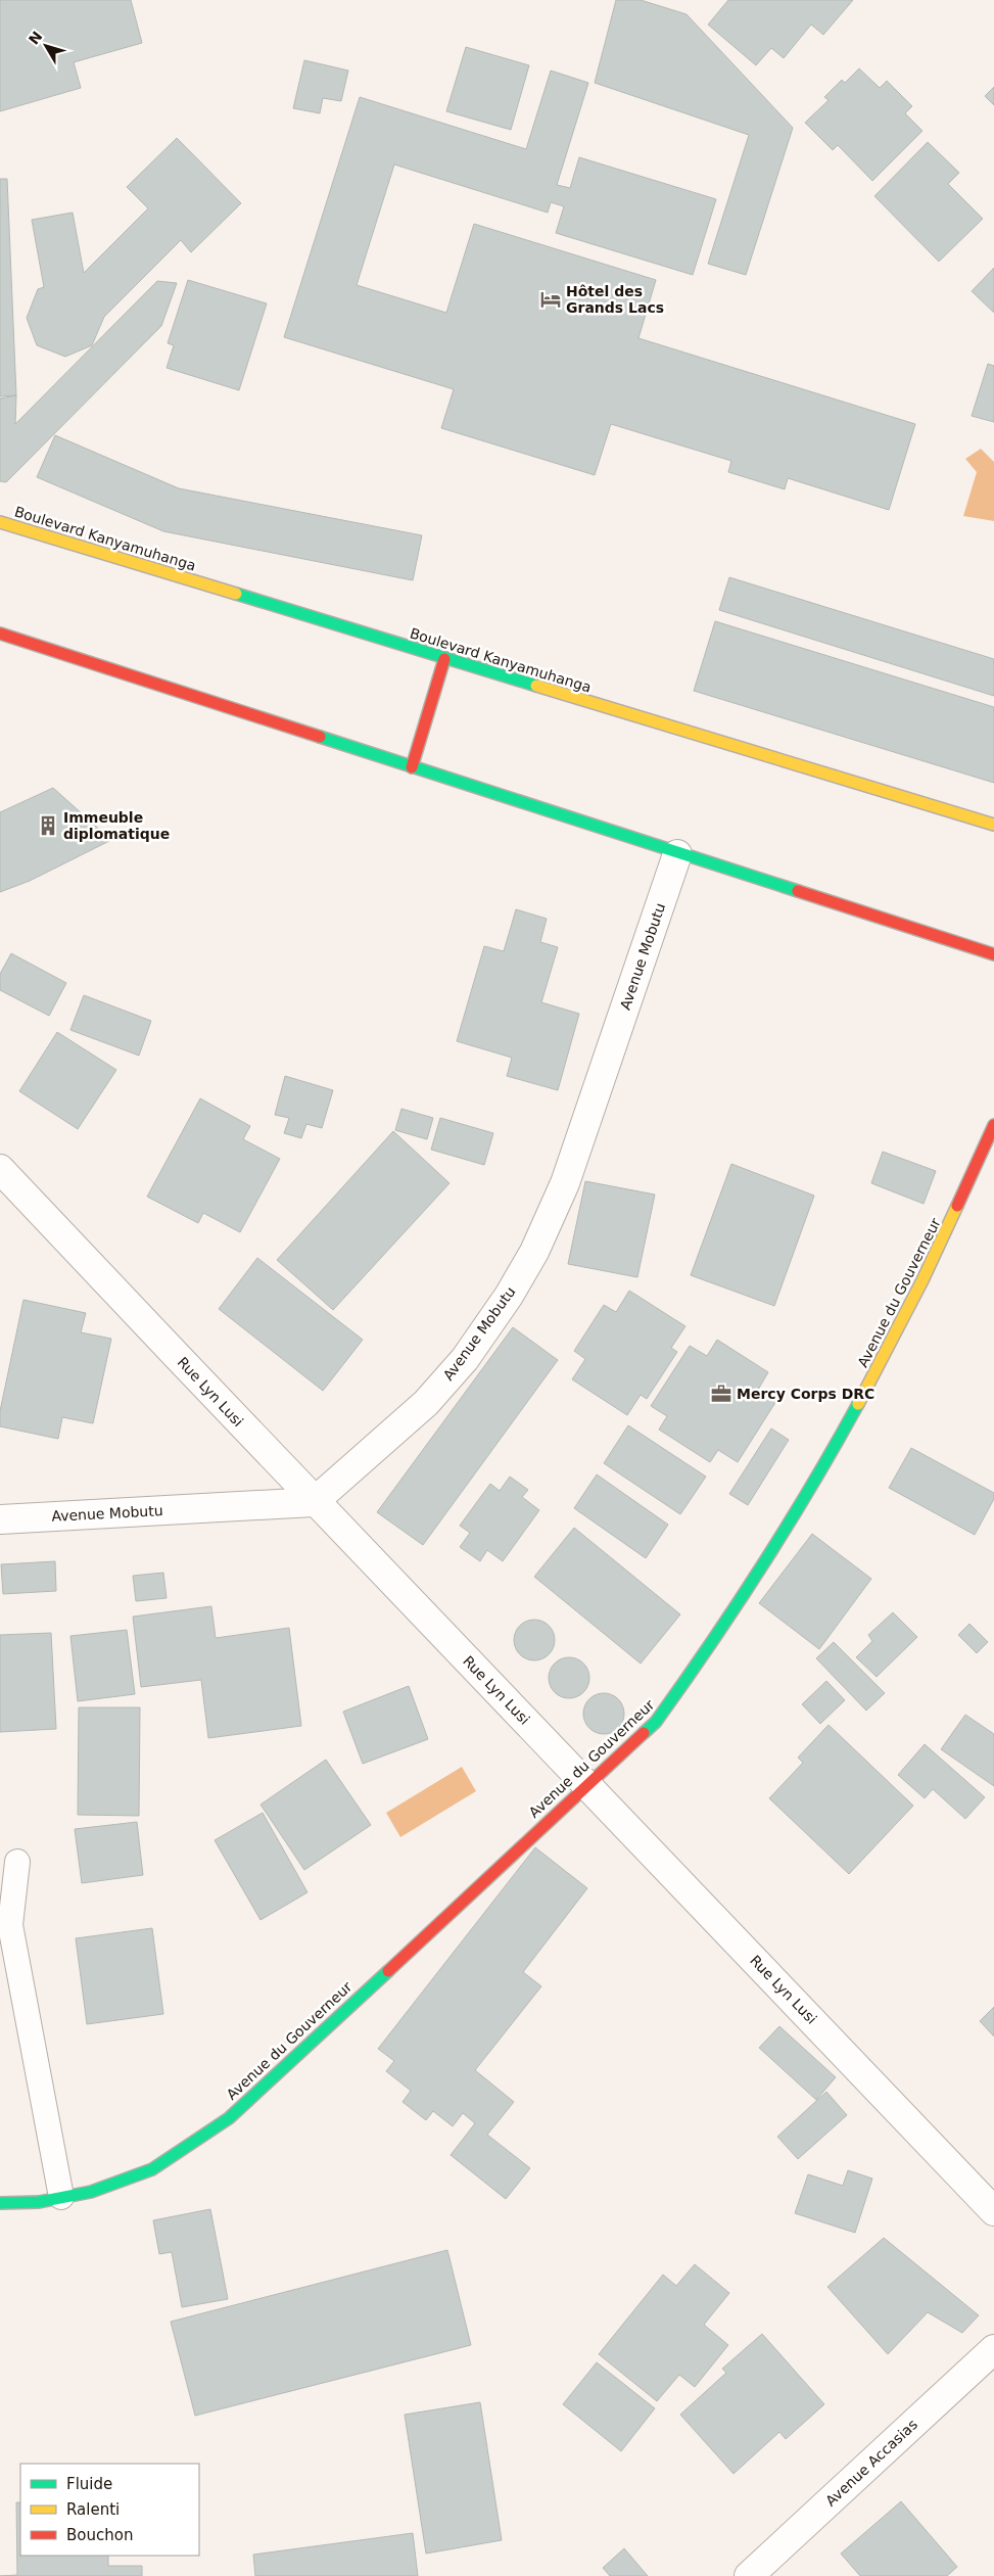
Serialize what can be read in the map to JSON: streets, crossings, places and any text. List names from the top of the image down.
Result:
{
  "streets": {
    "main road": ["Boulevard Kanyamuhanga", "Avenue du Gouverneur"],
    "street": ["Avenue Mobutu", "Rue Lyn Lusi", "Avenue Accasias"]
  },
  "crossings": [
    ["Avenue Mobutu", "Rue Lyn Lusi"],
    ["Avenue du Gouverneur", "Rue Lyn Lusi"]
  ],
  "places": {
    "hotel": ["Hôtel des Grands Lacs"],
    "building": ["Immeuble diplomatique"],
    "office": ["Mercy Corps DRC"]
  },
  "legend": ["Fluide", "Ralenti", "Bouchon"],
  "north": "top left"
}
